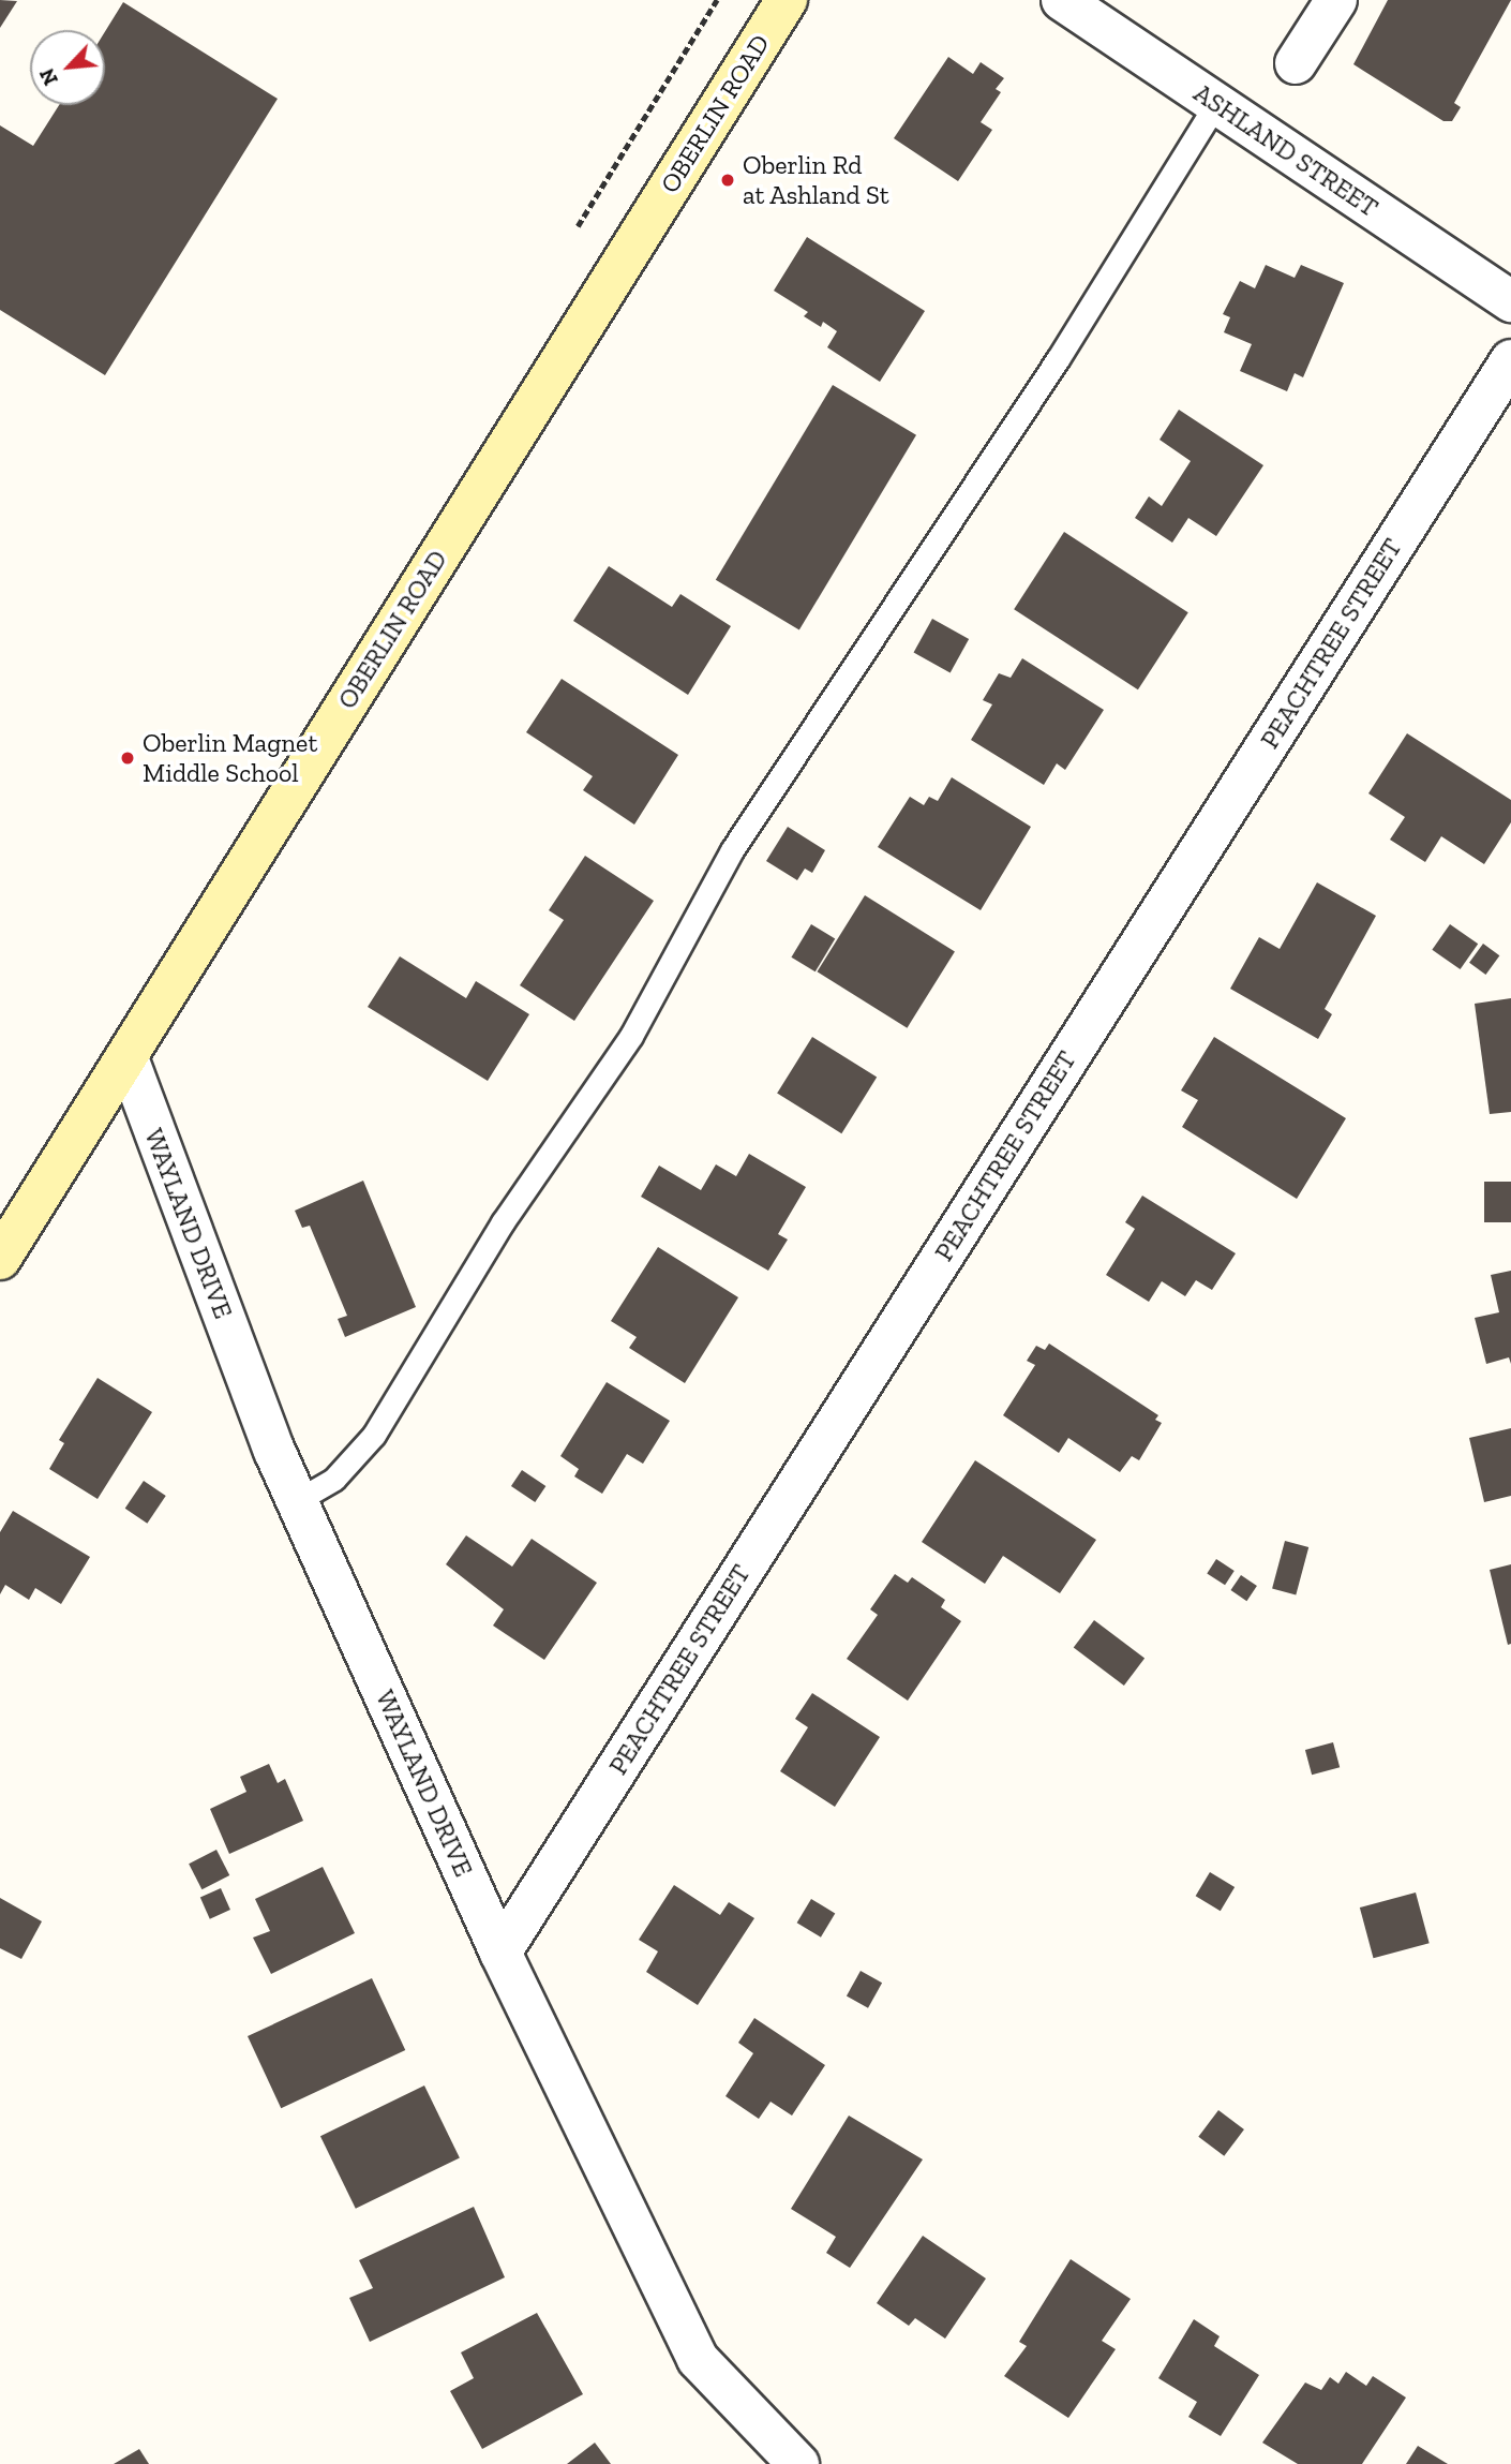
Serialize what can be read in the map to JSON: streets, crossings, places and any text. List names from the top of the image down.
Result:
{
  "streets": {
    "main road": ["OBERLIN ROAD"],
    "street": ["ASHLAND STREET", "PEACHTREE STREET", "WAYLAND DRIVE"]
  },
  "crossings": [
    ["OBERLIN ROAD", "WAYLAND DRIVE"],
    ["PEACHTREE STREET", "WAYLAND DRIVE"]
  ],
  "places": ["Oberlin Rd at Ashland St", "Oberlin Magnet Middle School"],
  "north": "bottom left"
}
